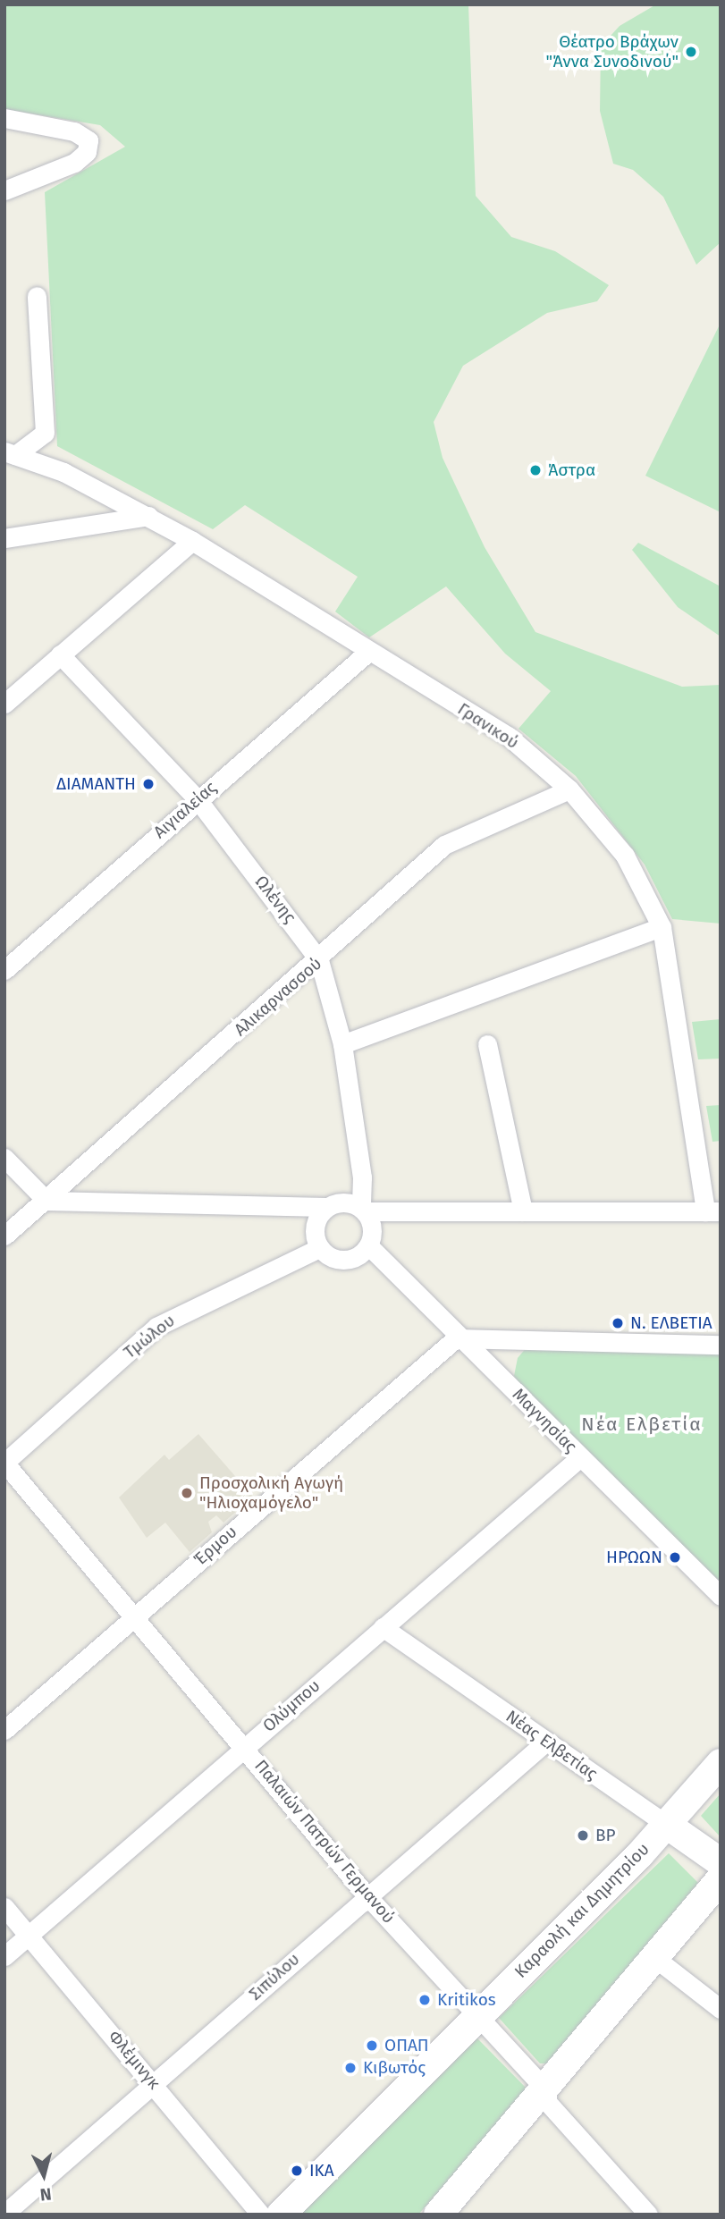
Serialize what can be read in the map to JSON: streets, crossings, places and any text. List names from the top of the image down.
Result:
{
  "streets": {
    "street": [
      "Γρανικού",
      "Αιγιαλείας",
      "Ωλένης",
      "Αλικαρνασσού",
      "Τμώλου",
      "Μαγνησίας",
      "Έρμου",
      "Ολύμπου",
      "Νέας Ελβετίας",
      "Παλαιών Πατρών Γερμανού",
      "Καραολή και Δημητρίου",
      "Σιπύλου",
      "Φλέμινγκ"
    ]
  },
  "crossings": [
    ["Γρανικού", "Αιγιαλείας"],
    ["Γρανικού", "Αλικαρνασσού"],
    ["Αιγιαλείας", "Ωλένης"],
    ["Ωλένης", "Αλικαρνασσού"],
    ["Ωλένης", "Τμώλου"],
    ["Ωλένης", "Μαγνησίας"],
    ["Τμώλου", "Μαγνησίας"],
    ["Τμώλου", "Παλαιών Πατρών Γερμανού"],
    ["Μαγνησίας", "Έρμου"],
    ["Μαγνησίας", "Ολύμπου"],
    ["Έρμου", "Παλαιών Πατρών Γερμανού"],
    ["Ολύμπου", "Νέας Ελβετίας"],
    ["Ολύμπου", "Παλαιών Πατρών Γερμανού"],
    ["Ολύμπου", "Φλέμινγκ"],
    ["Νέας Ελβετίας", "Καραολή και Δημητρίου"],
    ["Νέας Ελβετίας", "Σιπύλου"],
    ["Παλαιών Πατρών Γερμανού", "Καραολή και Δημητρίου"],
    ["Παλαιών Πατρών Γερμανού", "Σιπύλου"],
    ["Σιπύλου", "Φλέμινγκ"]
  ],
  "districts": ["Νέα Ελβετία"],
  "places": [
    "Θέατρο Βράχων \"Άννα Συνοδινού\"",
    "Άστρα",
    "ΔΙΑΜΑΝΤΗ",
    "Ν. ΕΛΒΕΤΙΑ",
    "Προσχολική Αγωγή \"Ηλιοχαμόγελο\"",
    "ΗΡΩΩΝ",
    "BP",
    "Kritikos",
    "ΟΠΑΠ",
    "Κιβωτός",
    "ΙΚΑ"
  ],
  "north": "bottom"
}
